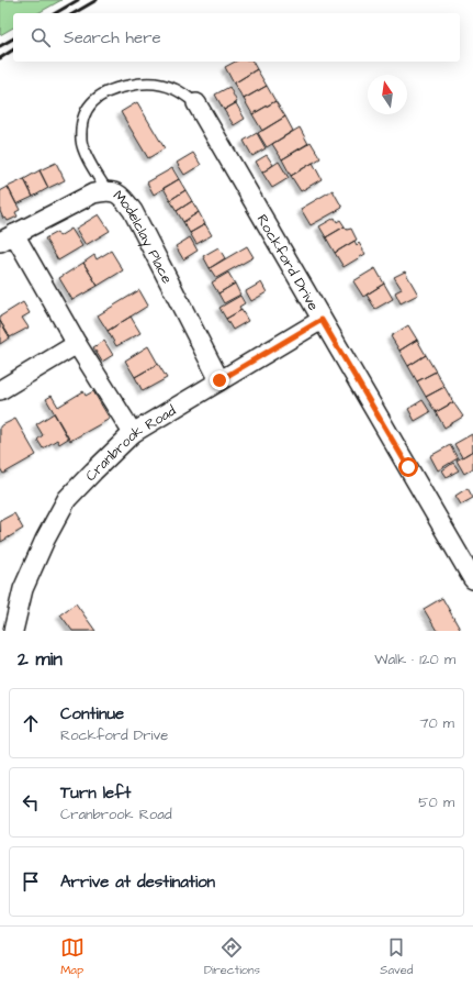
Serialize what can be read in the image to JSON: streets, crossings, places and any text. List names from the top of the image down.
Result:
{
  "streets": {
    "street": ["Modelclay Place", "Rockford Drive", "Cranbrook Road"]
  },
  "crossings": [
    ["Modelclay Place", "Cranbrook Road"],
    ["Rockford Drive", "Cranbrook Road"]
  ],
  "north": "top",
  "page": {
    "search": "Search here",
    "heading": ["2 min", "Walk · 120 m"],
    "list": [
      ["Continue", "Rockford Drive", "70 m"],
      ["Turn left", "Cranbrook Road", "50 m"],
      "Arrive at destination"
    ],
    "nav": ["Map", "Directions", "Saved"]
  }
}
